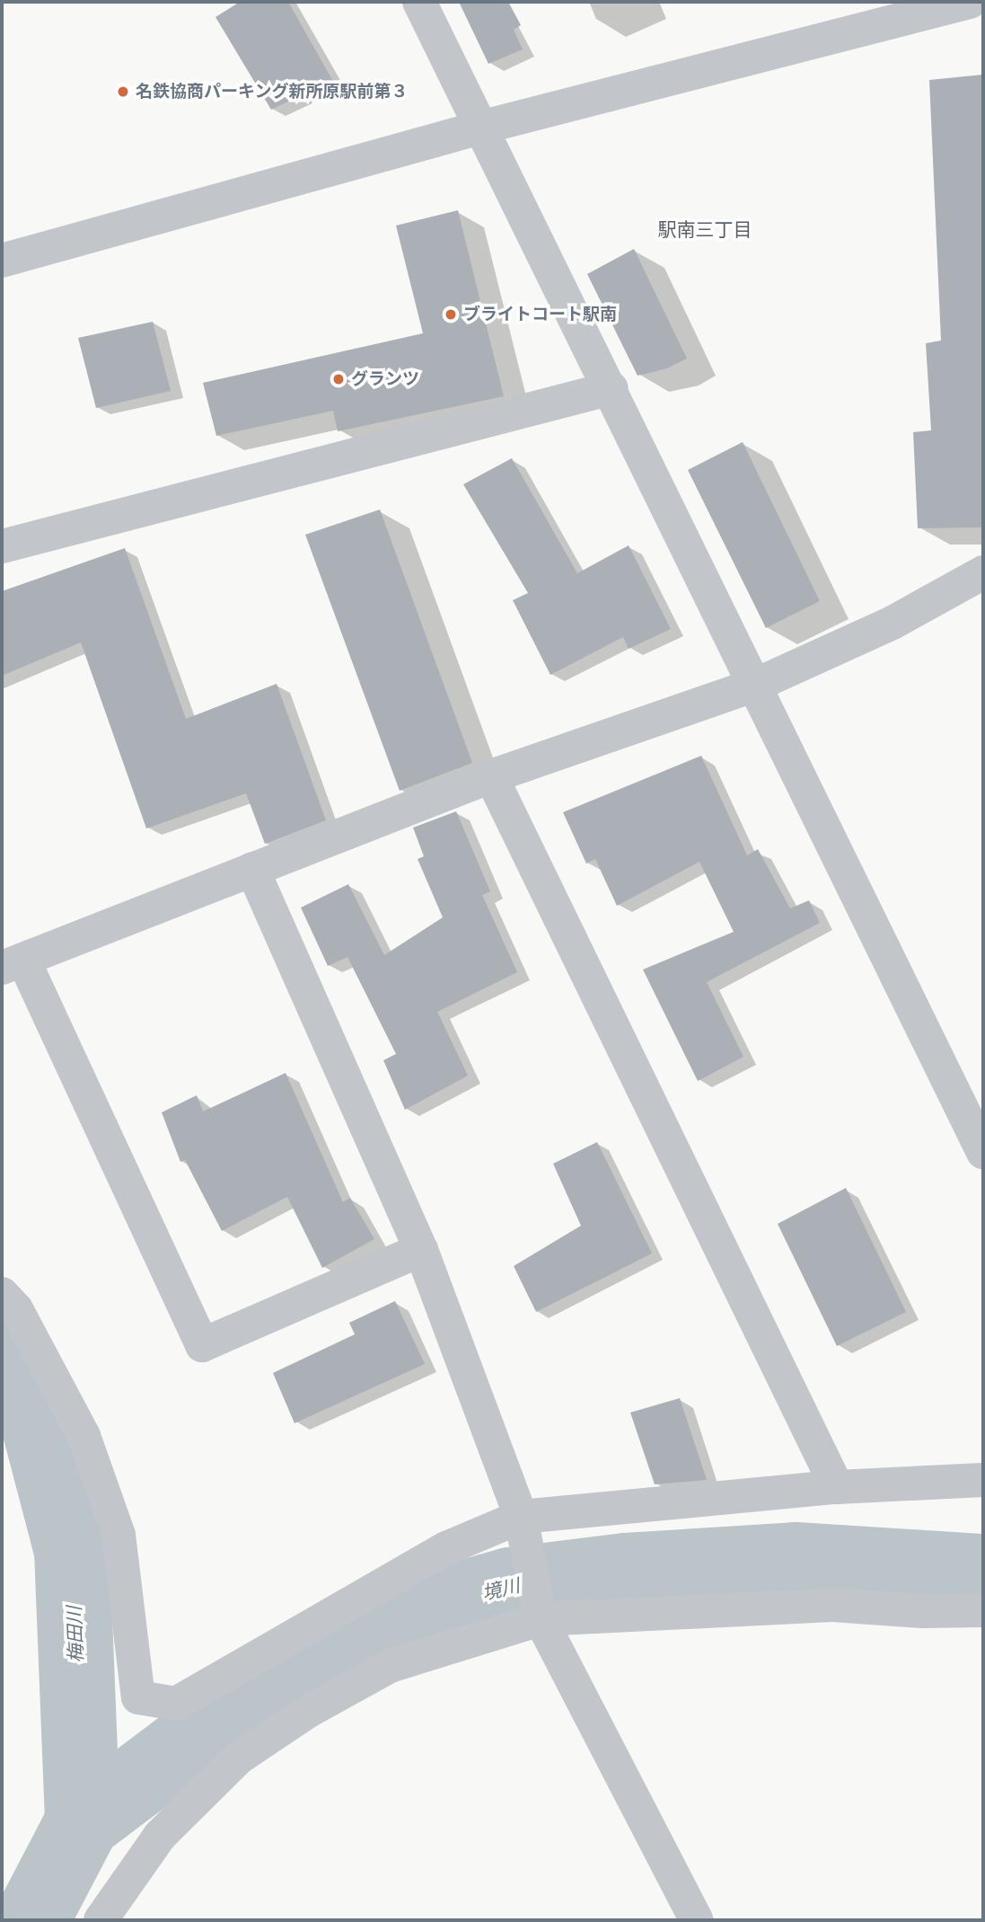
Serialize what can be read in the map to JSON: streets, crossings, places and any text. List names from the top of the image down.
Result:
{
  "districts": ["駅南三丁目"],
  "water": ["境川", "梅田川"],
  "places": ["名鉄協商パーキング新所原駅前第３", "ブライトコート駅南", "グランツ"]
}
